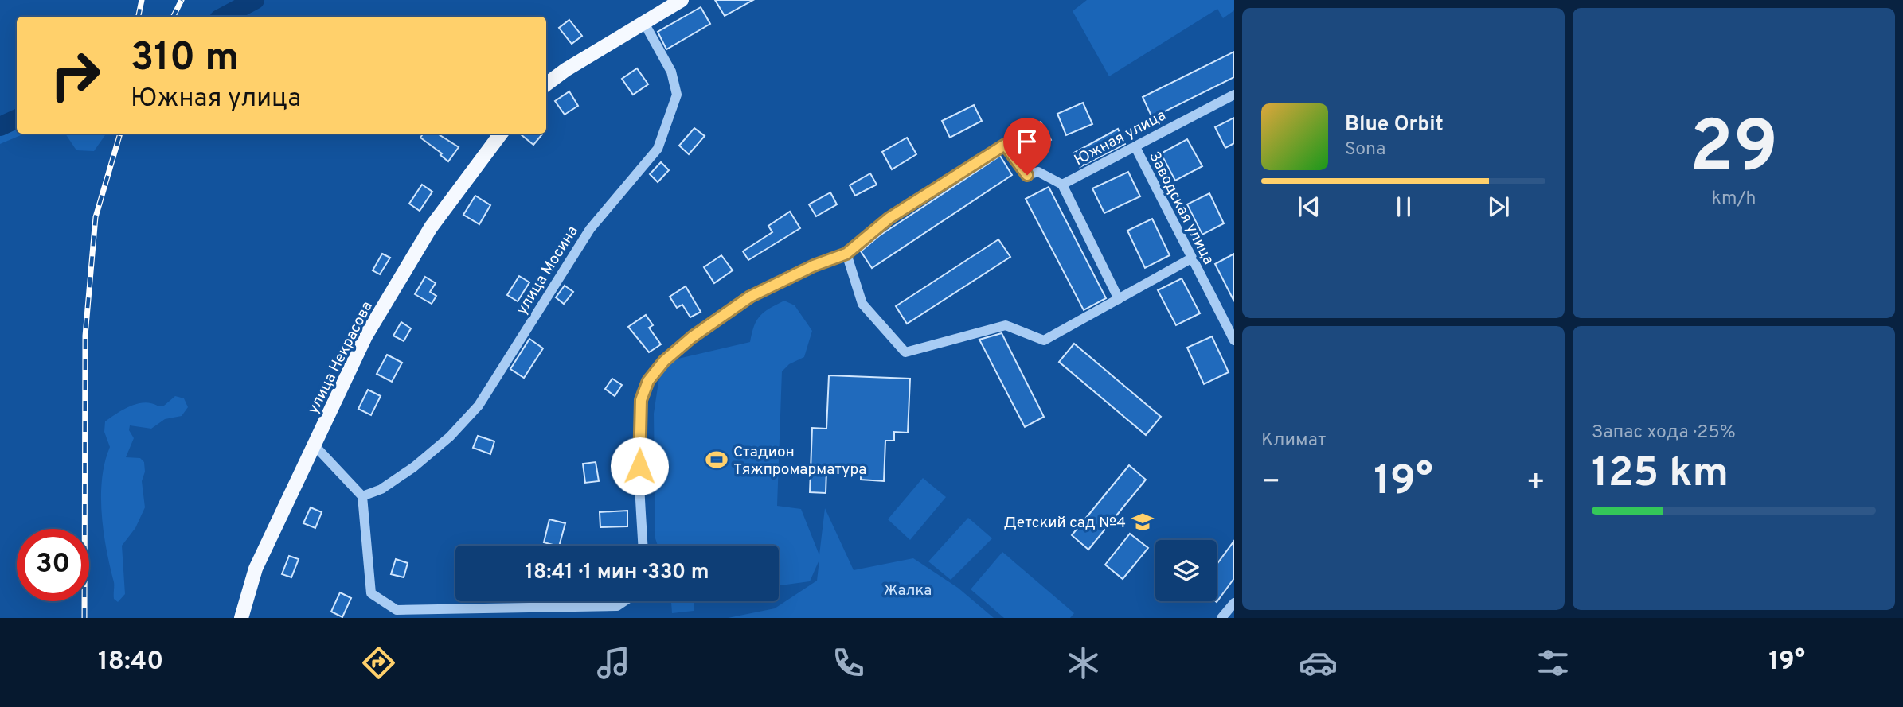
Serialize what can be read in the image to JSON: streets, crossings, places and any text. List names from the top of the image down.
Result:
{
  "streets": {
    "main road": ["улица Некрасова"],
    "street": ["Южная улица", "Заводская улица", "улица Мосина"]
  },
  "crossings": [
    ["Южная улица", "Заводская улица"]
  ],
  "parks": ["Жалка"],
  "places": {
    "sports": ["Стадион Тяжпромарматура"],
    "school or university": ["Детский сад №4"]
  },
  "page": {
    "tile": [
      ["29", "km/h"],
      "Климат",
      ["Запас хода · 25%", "125 km"]
    ],
    "turn": ["310 m", "Южная улица"],
    "song": ["Blue Orbit", "Sona"],
    "heat": ["−", "19°", "+"],
    "limit": "30",
    "trip": "18:41 · 1 мин · 330 m",
    "tabs": ["18:40", "19°"]
  }
}
